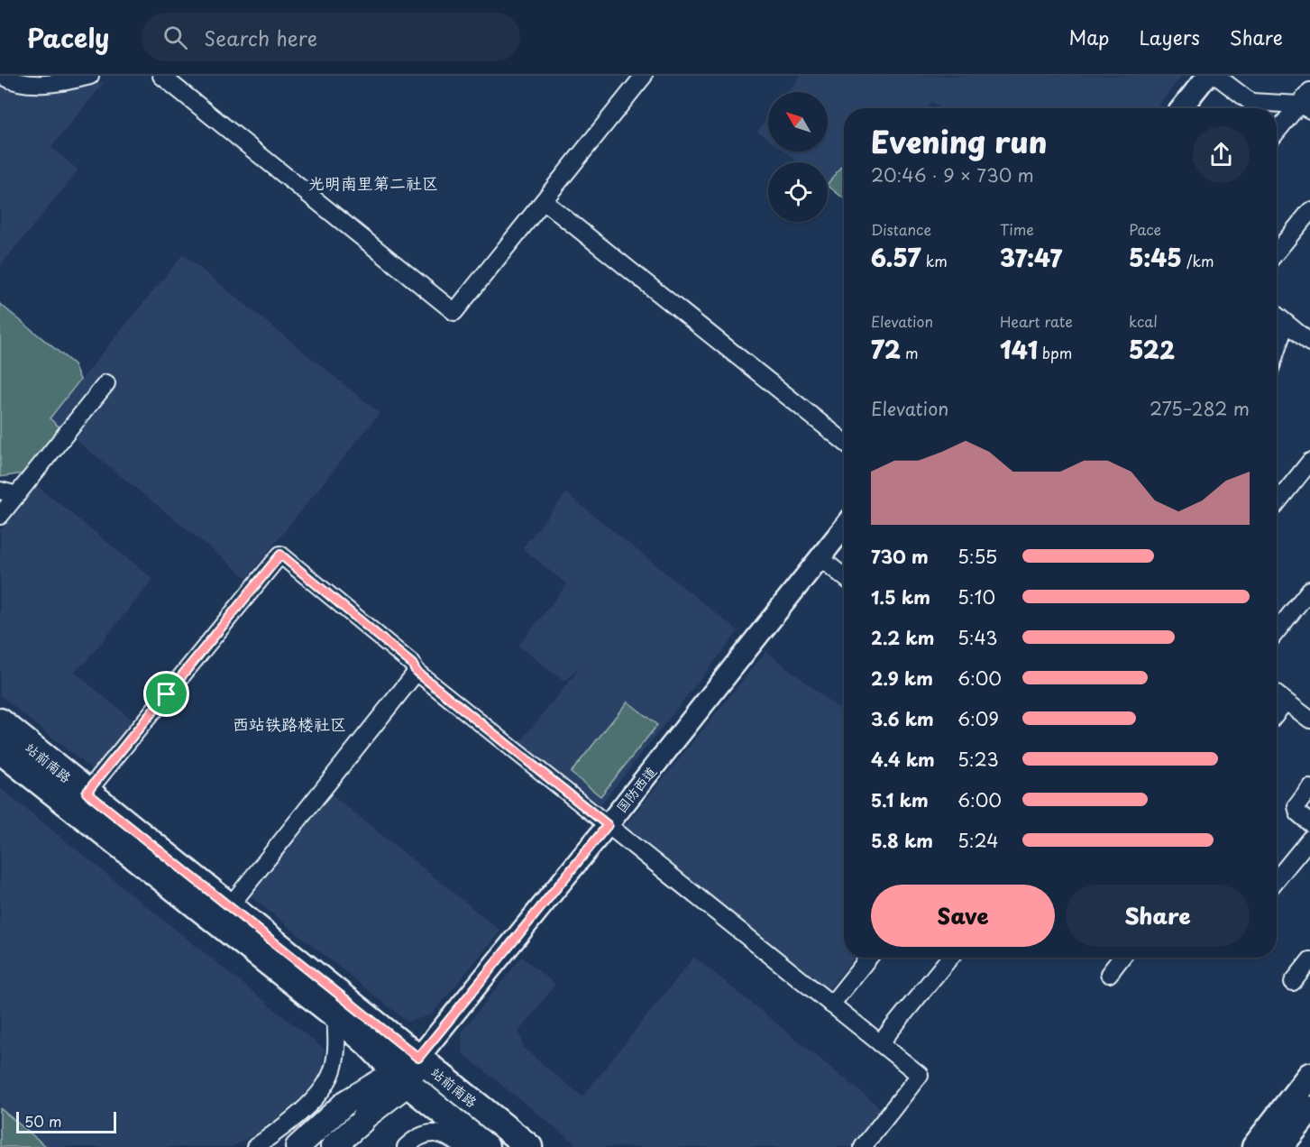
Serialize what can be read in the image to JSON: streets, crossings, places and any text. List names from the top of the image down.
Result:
{
  "streets": {
    "main road": ["站前南路", "国防西道"]
  },
  "crossings": [
    ["站前南路", "国防西道"]
  ],
  "districts": ["光明南里第二社区", "西站铁路楼社区"],
  "scale_bar": "50 m",
  "north": "top left",
  "page": {
    "header": "Pacely",
    "search": "Search here",
    "nav": ["Map", "Layers", "Share"],
    "heading": ["Evening run", "20:46 · 9 × 730 m"],
    "stats": [
      ["Distance", "6.57 km"],
      ["Time", "37:47"],
      ["Pace", "5:45 /km"],
      ["Elevation", "72 m"],
      ["Heart rate", "141 bpm"],
      ["kcal", "522"]
    ],
    "chart": ["Elevation", "275–282 m"],
    "list": [
      {
        "name": "730 m",
        "note": "5:55"
      },
      {
        "name": "1.5 km",
        "note": "5:10"
      },
      {
        "name": "2.2 km",
        "note": "5:43"
      },
      {
        "name": "2.9 km",
        "note": "6:00"
      },
      {
        "name": "3.6 km",
        "note": "6:09"
      },
      {
        "name": "4.4 km",
        "note": "5:23"
      },
      {
        "name": "5.1 km",
        "note": "6:00"
      },
      {
        "name": "5.8 km",
        "note": "5:24"
      }
    ],
    "buttons": ["Save", "Share"],
    "scale": "50 m"
  }
}
